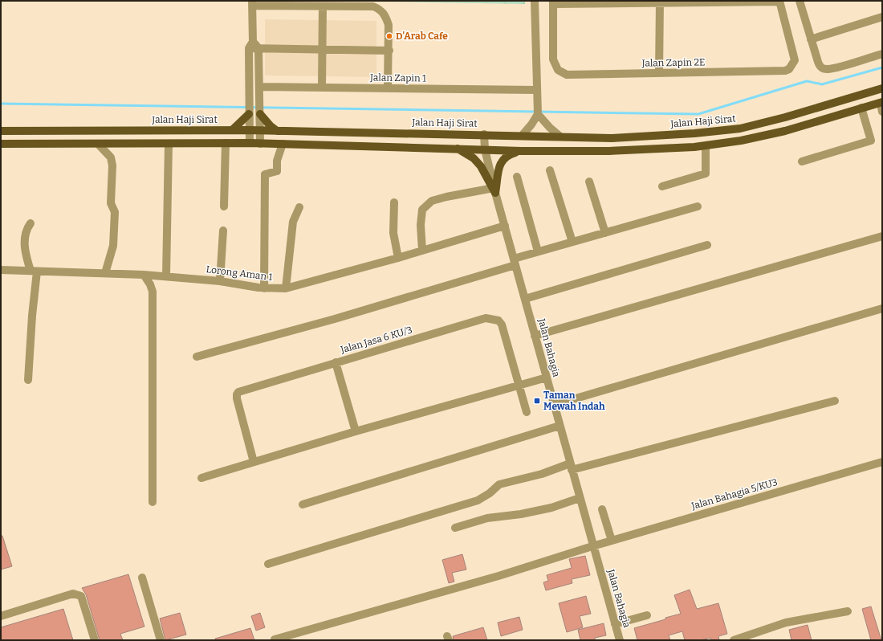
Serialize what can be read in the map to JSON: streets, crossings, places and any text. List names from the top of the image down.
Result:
{
  "streets": {
    "main road": ["Jalan Haji Sirat"],
    "street": [
      "Jalan Zapin 2E",
      "Jalan Zapin 1",
      "Lorong Aman 1",
      "Jalan Jasa 6 KU/3",
      "Jalan Bahagia",
      "Jalan Bahagia 5/KU3"
    ]
  },
  "crossings": [
    ["Jalan Haji Sirat", "Jalan Bahagia"],
    ["Lorong Aman 1", "Jalan Bahagia"],
    ["Jalan Bahagia", "Jalan Bahagia 5/KU3"]
  ],
  "places": {
    "other": ["D'Arab Cafe"],
    "transit": ["Taman Mewah Indah"]
  }
}
